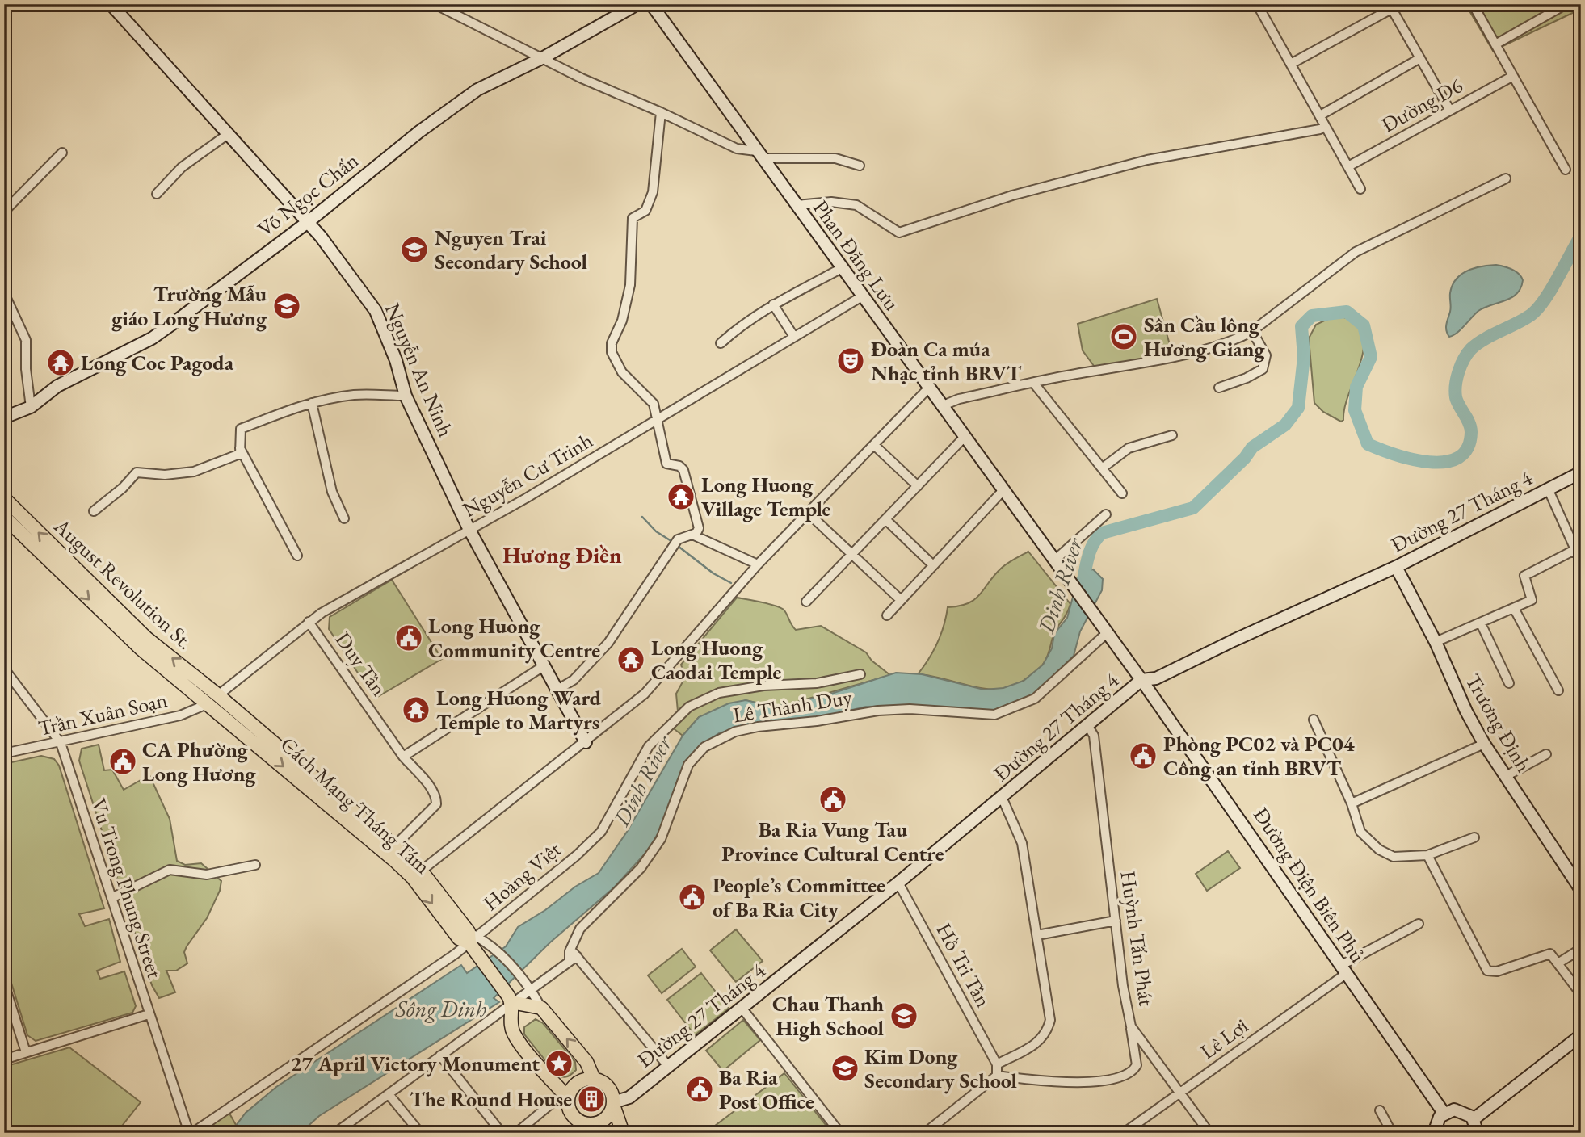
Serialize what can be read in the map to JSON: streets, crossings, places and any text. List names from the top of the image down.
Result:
{
  "streets": {
    "main road": ["August Revolution St.", "Cách Mạng Tháng Tám"],
    "street": [
      "Đường D6",
      "Võ Ngọc Chấn",
      "Phan Đăng Lưu",
      "Nguyễn An Ninh",
      "Nguyễn Cư Trinh",
      "Đường 27 Tháng 4",
      "Duy Tân",
      "Lê Thành Duy",
      "Trần Xuân Soạn",
      "Trương Định",
      "Hoàng Việt",
      "Đường Điện Biên Phủ",
      "Vu Trong Phung Street",
      "Huỳnh Tấn Phát",
      "Hồ Tri Tân",
      "Lê Lợi"
    ]
  },
  "crossings": [
    ["Võ Ngọc Chấn", "Nguyễn An Ninh"],
    ["Phan Đăng Lưu", "Nguyễn Cư Trinh"],
    ["Phan Đăng Lưu", "Lê Thành Duy"],
    ["Phan Đăng Lưu", "Đường Điện Biên Phủ"],
    ["Nguyễn An Ninh", "Nguyễn Cư Trinh"],
    ["Nguyễn Cư Trinh", "August Revolution St."],
    ["Nguyễn Cư Trinh", "Duy Tân"],
    ["Nguyễn Cư Trinh", "Cách Mạng Tháng Tám"],
    ["Đường 27 Tháng 4", "Trương Định"],
    ["Đường 27 Tháng 4", "Đường Điện Biên Phủ"],
    ["Đường 27 Tháng 4", "Huỳnh Tấn Phát"],
    ["Đường 27 Tháng 4", "Hồ Tri Tân"],
    ["August Revolution St.", "Trần Xuân Soạn"],
    ["August Revolution St.", "Cách Mạng Tháng Tám"],
    ["Duy Tân", "Cách Mạng Tháng Tám"],
    ["Lê Thành Duy", "Đường Điện Biên Phủ"],
    ["Trần Xuân Soạn", "Cách Mạng Tháng Tám"],
    ["Trần Xuân Soạn", "Vu Trong Phung Street"],
    ["Cách Mạng Tháng Tám", "Hoàng Việt"],
    ["Hoàng Việt", "Vu Trong Phung Street"],
    ["Đường Điện Biên Phủ", "Lê Lợi"],
    ["Huỳnh Tấn Phát", "Lê Lợi"]
  ],
  "districts": ["Hương Điền"],
  "water": ["Dinh River", "Sông Dinh"],
  "places": {
    "school or university": [
      "Nguyen Trai Secondary School",
      "Trường Mẫu giáo Long Hương",
      "Chau Thanh High School",
      "Kim Dong Secondary School"
    ],
    "sports": ["Sân Cầu lông Hương Giang"],
    "theatre": ["Đoàn Ca múa Nhạc tỉnh BRVT"],
    "temple": [
      "Long Coc Pagoda",
      "Long Huong Village Temple",
      "Long Huong Caodai Temple",
      "Long Huong Ward Temple to Martyrs"
    ],
    "public building": [
      "Long Huong Community Centre",
      "Phòng PC02 và PC04 Công an tỉnh BRVT",
      "CA Phường Long Hương",
      "Ba Ria Vung Tau Province Cultural Centre",
      "People’s Committee of Ba Ria City",
      "Ba Ria Post Office"
    ],
    "place": ["27 April Victory Monument"],
    "building": ["The Round House"]
  }
}
